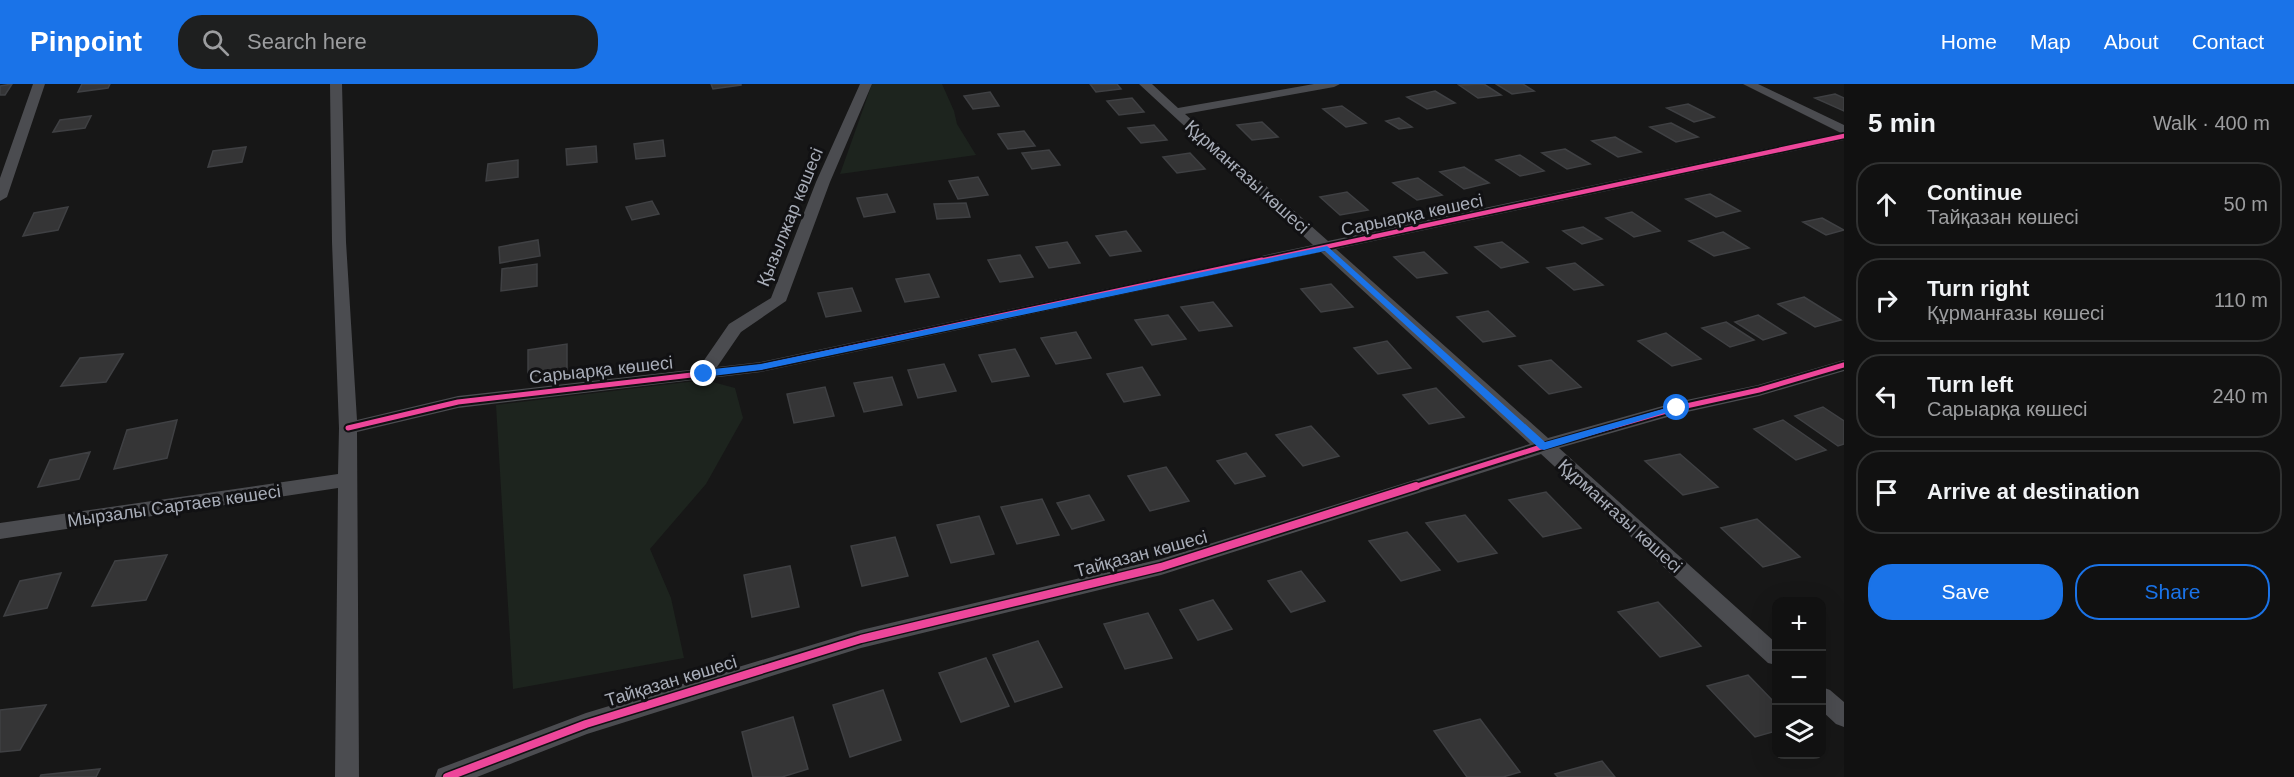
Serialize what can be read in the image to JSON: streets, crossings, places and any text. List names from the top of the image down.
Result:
{
  "streets": {
    "street": [
      "Құрманғазы көшесі",
      "Сарыарқа көшесі",
      "Қызылжар көшесі",
      "Мырзалы Сартаев көшесі",
      "Тайқазан көшесі"
    ]
  },
  "crossings": [
    ["Құрманғазы көшесі", "Сарыарқа көшесі"],
    ["Құрманғазы көшесі", "Тайқазан көшесі"],
    ["Сарыарқа көшесі", "Қызылжар көшесі"]
  ],
  "page": {
    "header": "Pinpoint",
    "search": "Search here",
    "nav": [
      "Home",
      "Map",
      "About",
      "Contact"
    ],
    "heading": ["5 min", "Walk · 400 m"],
    "list": [
      ["Continue", "Тайқазан көшесі", "50 m"],
      ["Turn right", "Құрманғазы көшесі", "110 m"],
      ["Turn left", "Сарыарқа көшесі", "240 m"],
      "Arrive at destination"
    ],
    "buttons": ["Save", "Share"],
    "map_buttons": ["+", "−"]
  }
}
